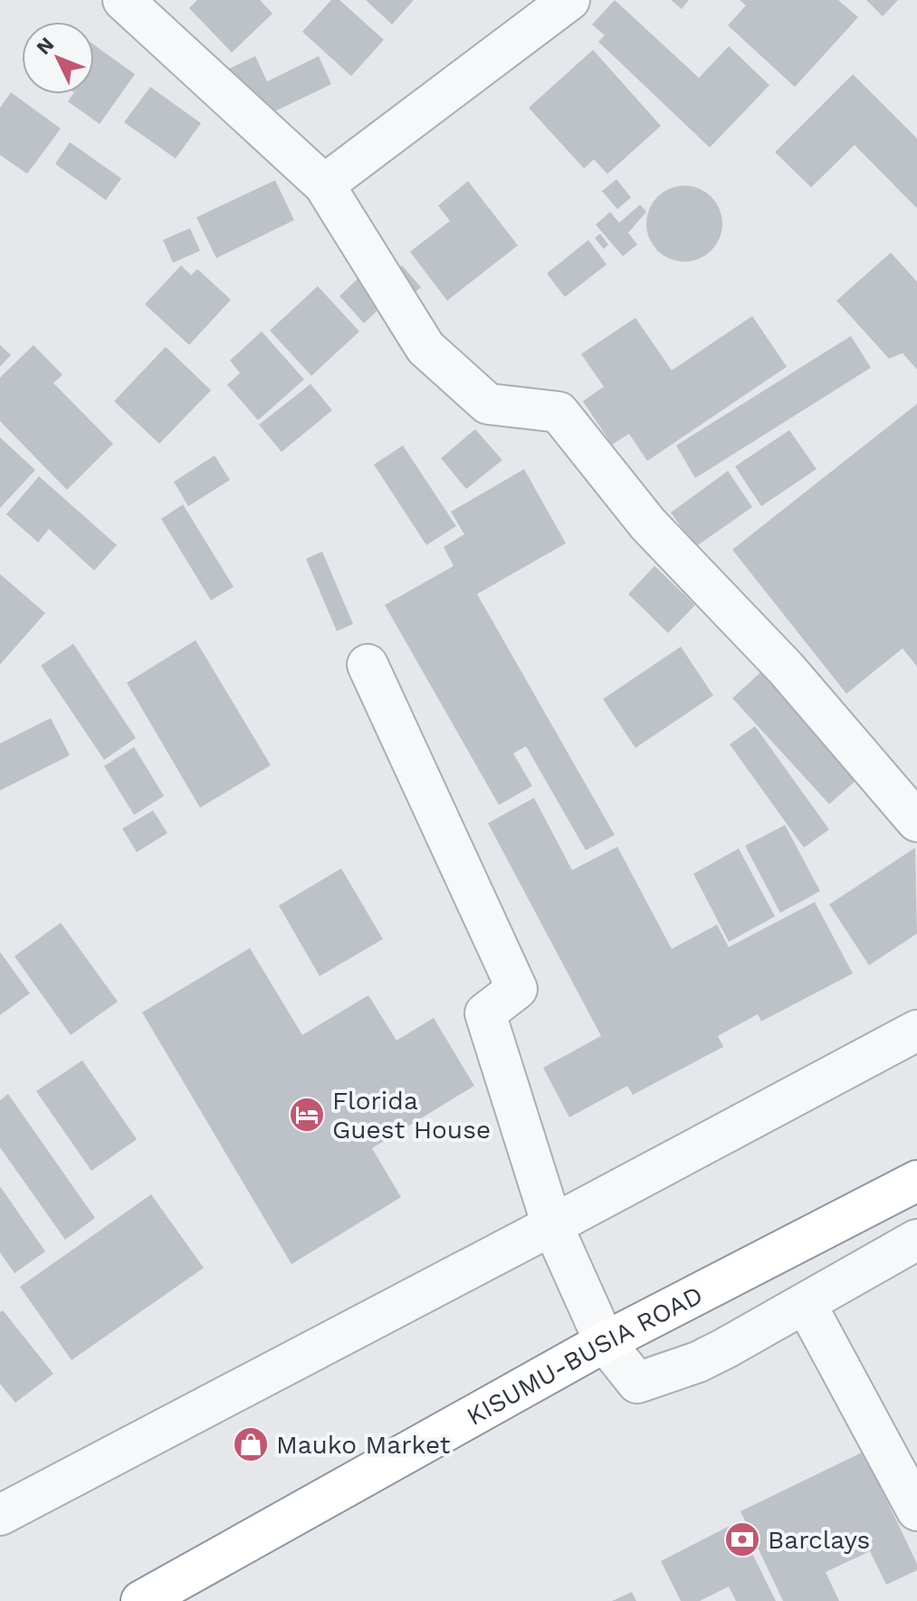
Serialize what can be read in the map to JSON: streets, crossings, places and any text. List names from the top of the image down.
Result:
{
  "streets": {
    "highway": ["KISUMU-BUSIA ROAD"]
  },
  "places": {
    "hotel": ["Florida Guest House"],
    "shop": ["Mauko Market"],
    "bank": ["Barclays"]
  },
  "north": "top left"
}
